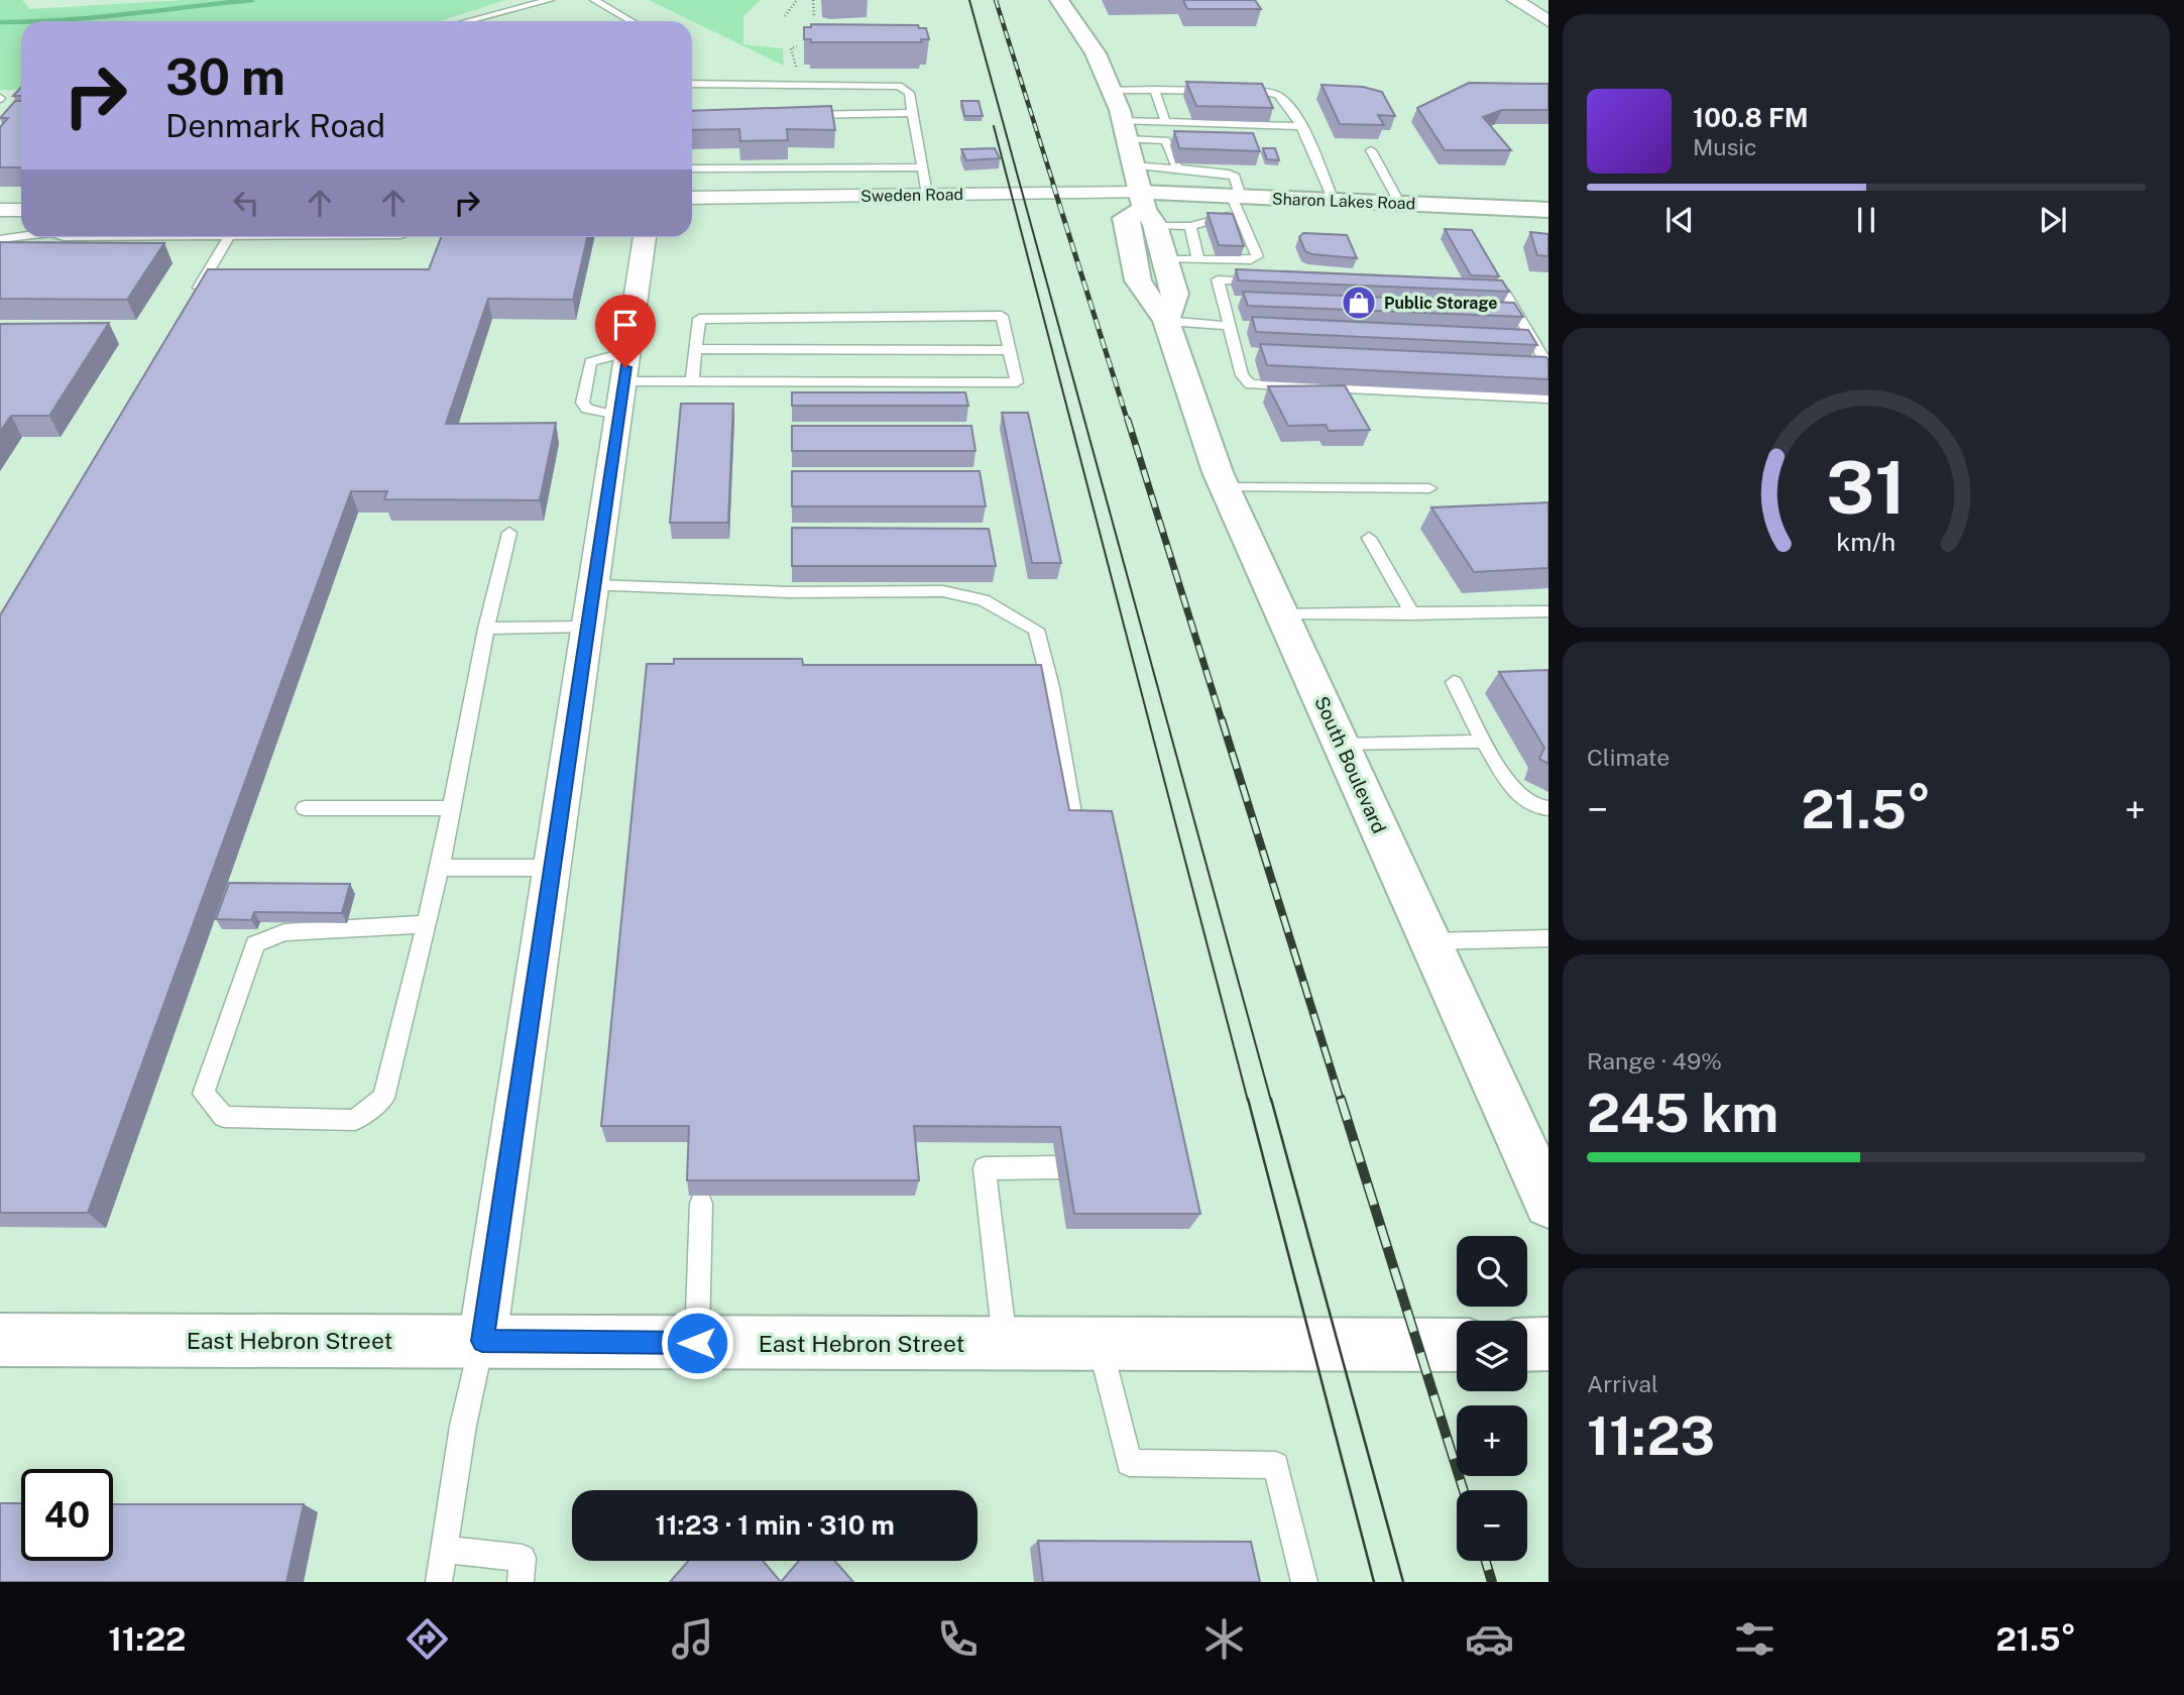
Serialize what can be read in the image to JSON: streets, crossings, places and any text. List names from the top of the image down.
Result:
{
  "streets": {
    "main road": ["Sharon Lakes Road", "South Boulevard", "East Hebron Street"],
    "street": ["Sweden Road"]
  },
  "crossings": [
    ["Sweden Road", "Sharon Lakes Road"],
    ["Sweden Road", "South Boulevard"],
    ["Sharon Lakes Road", "South Boulevard"]
  ],
  "places": {
    "shop": ["Public Storage"]
  },
  "page": {
    "turn": ["30 m", "Denmark Road"],
    "song": ["100.8 FM", "Music"],
    "tile": [
      "Climate",
      ["Range · 49%", "245 km"],
      ["Arrival", "11:23"]
    ],
    "heat": ["−", "21.5°", "+"],
    "map_buttons": ["+", "−"],
    "limit": "40",
    "trip": "11:23 · 1 min · 310 m",
    "tabs": ["11:22", "21.5°"],
    "gauge": ["31", "km/h"]
  }
}
